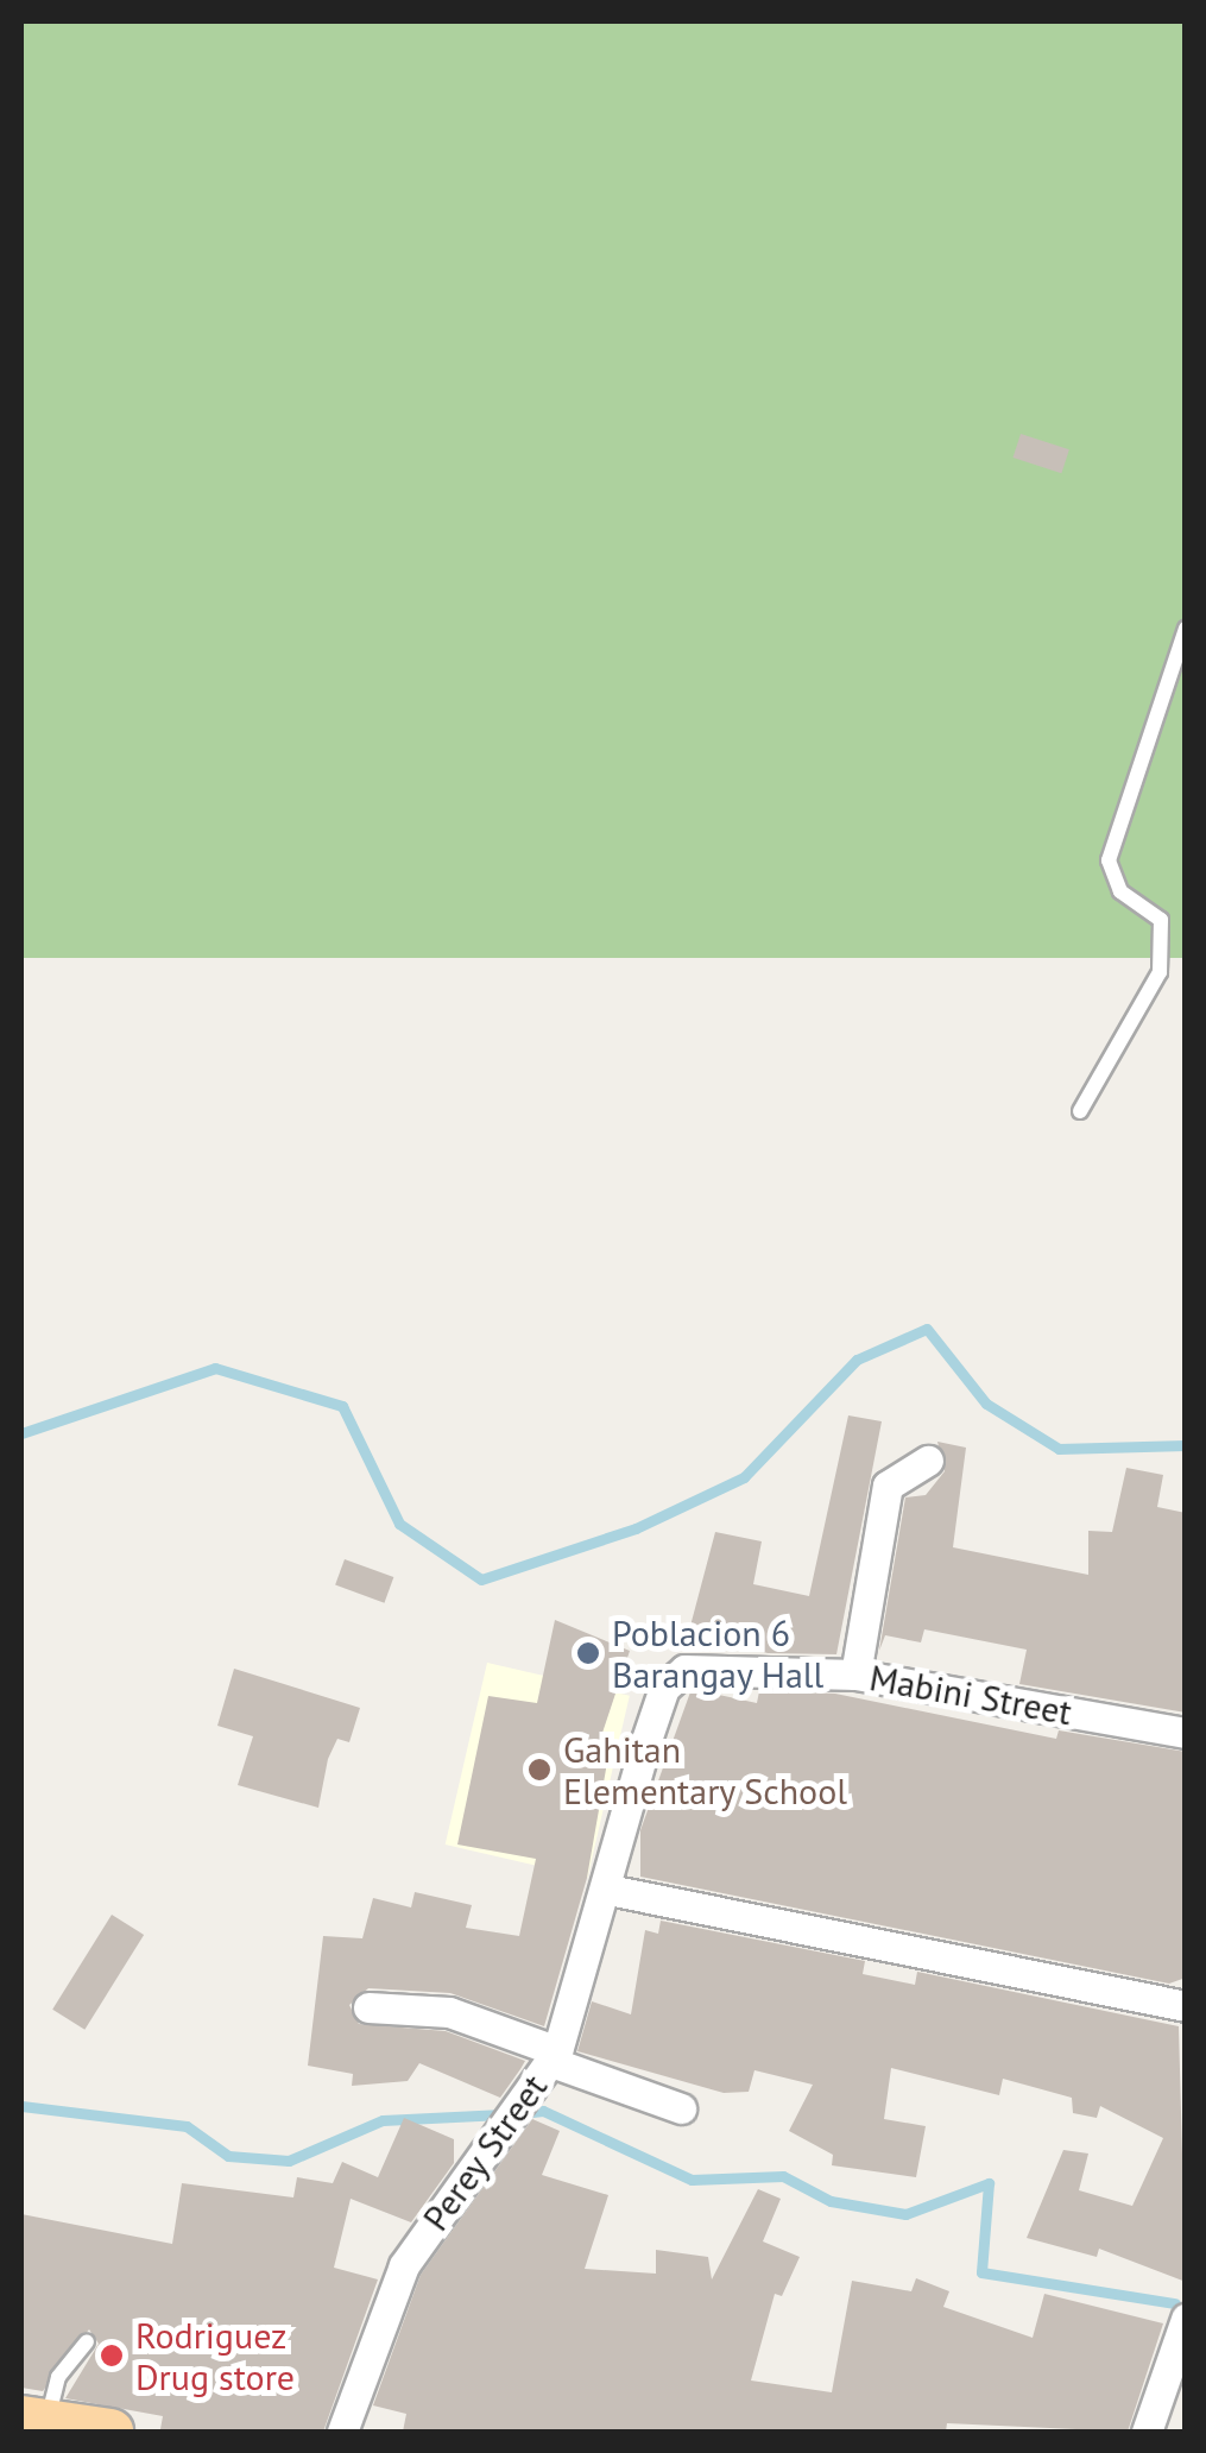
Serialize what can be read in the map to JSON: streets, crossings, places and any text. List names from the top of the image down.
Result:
{
  "streets": {
    "street": ["Mabini Street", "Perey Street"]
  },
  "crossings": [
    ["Mabini Street", "Perey Street"]
  ],
  "places": ["Poblacion 6 Barangay Hall", "Gahitan Elementary School", "Rodriguez Drug store"]
}
